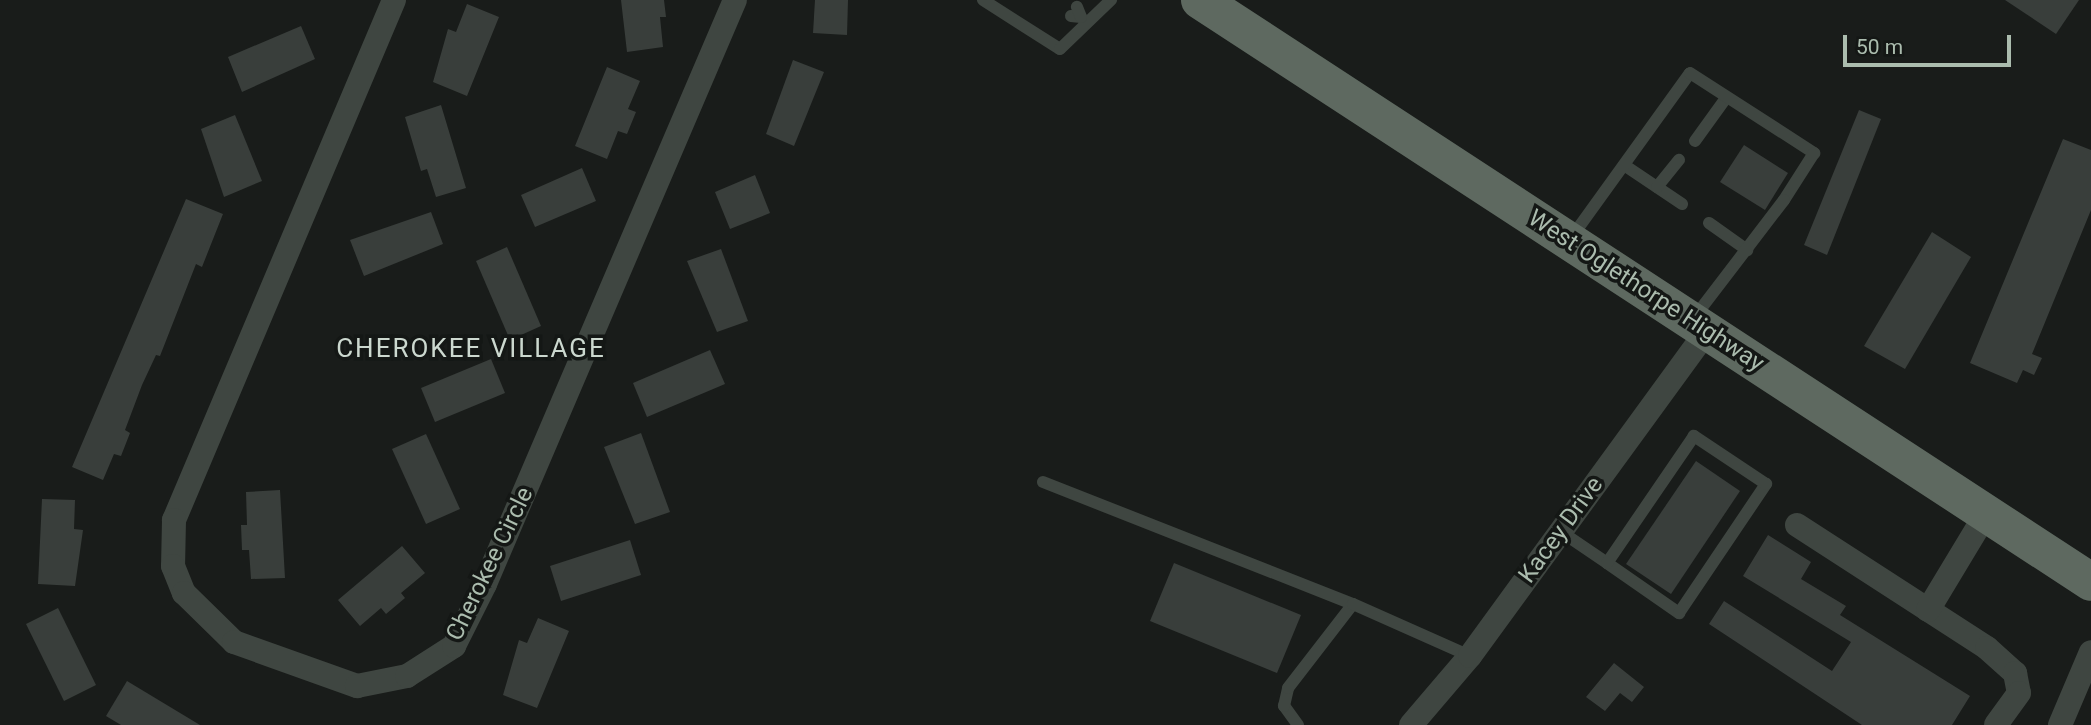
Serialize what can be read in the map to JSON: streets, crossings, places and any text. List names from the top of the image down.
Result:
{
  "streets": {
    "highway": ["West Oglethorpe Highway"],
    "street": ["Kacey Drive", "Cherokee Circle"]
  },
  "crossings": [
    ["West Oglethorpe Highway", "Kacey Drive"]
  ],
  "districts": ["CHEROKEE VILLAGE"],
  "scale_bar": "50 m"
}
